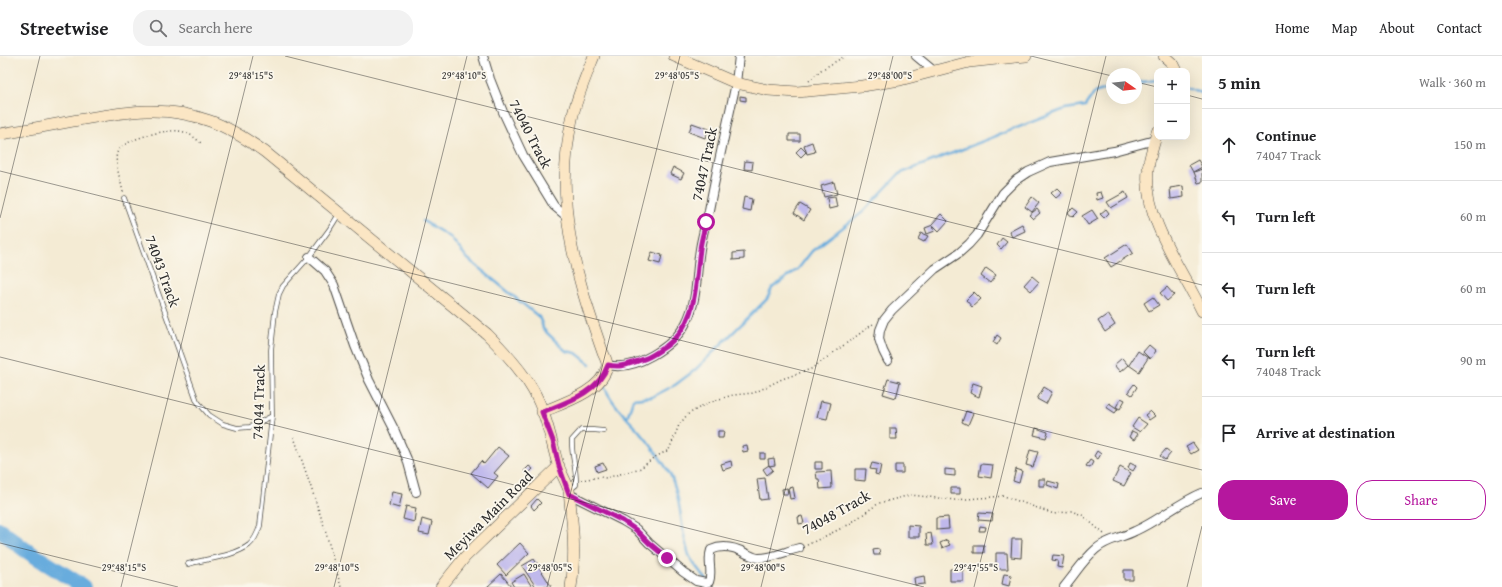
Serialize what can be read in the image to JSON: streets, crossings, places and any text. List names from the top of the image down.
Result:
{
  "streets": {
    "street": [
      "74040 Track",
      "74047 Track",
      "74048 Track",
      "Meyiwa Main Road"
    ],
    "lane": ["74043 Track", "74044 Track"]
  },
  "crossings": [
    ["74043 Track", "74044 Track"]
  ],
  "north": "right",
  "page": {
    "header": "Streetwise",
    "search": "Search here",
    "nav": [
      "Home",
      "Map",
      "About",
      "Contact"
    ],
    "heading": ["5 min", "Walk · 360 m"],
    "map_buttons": ["+", "−"],
    "list": [
      ["Continue", "74047 Track", "150 m"],
      ["Turn left", "60 m"],
      ["Turn left", "60 m"],
      ["Turn left", "74048 Track", "90 m"],
      "Arrive at destination"
    ],
    "buttons": ["Save", "Share"]
  },
  "coordinates": [
    "29°48'15\"S",
    "29°48'10\"S",
    "29°48'05\"S",
    "29°48'00\"S",
    "29°47'55\"S"
  ]
}
